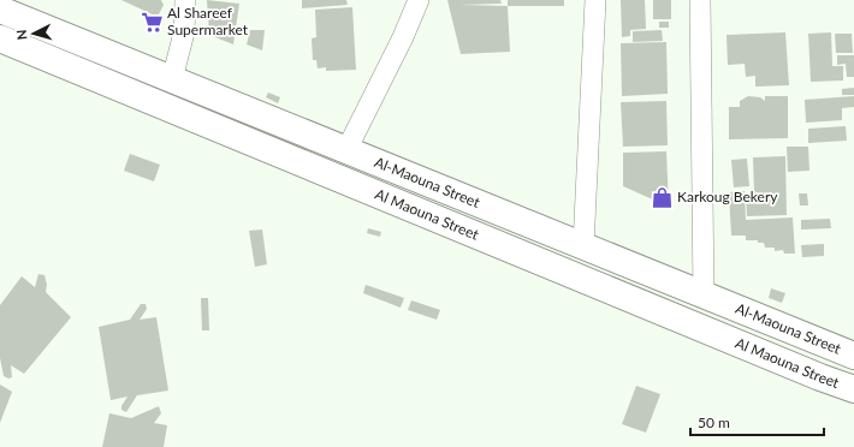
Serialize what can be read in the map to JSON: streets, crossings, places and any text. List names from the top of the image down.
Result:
{
  "streets": {
    "highway": ["Al-Maouna Street", "Al Maouna Street"]
  },
  "places": {
    "supermarket": ["Al Shareef Supermarket"],
    "shop": ["Karkoug Bekery"]
  },
  "scale_bar": "50 m",
  "north": "left"
}
